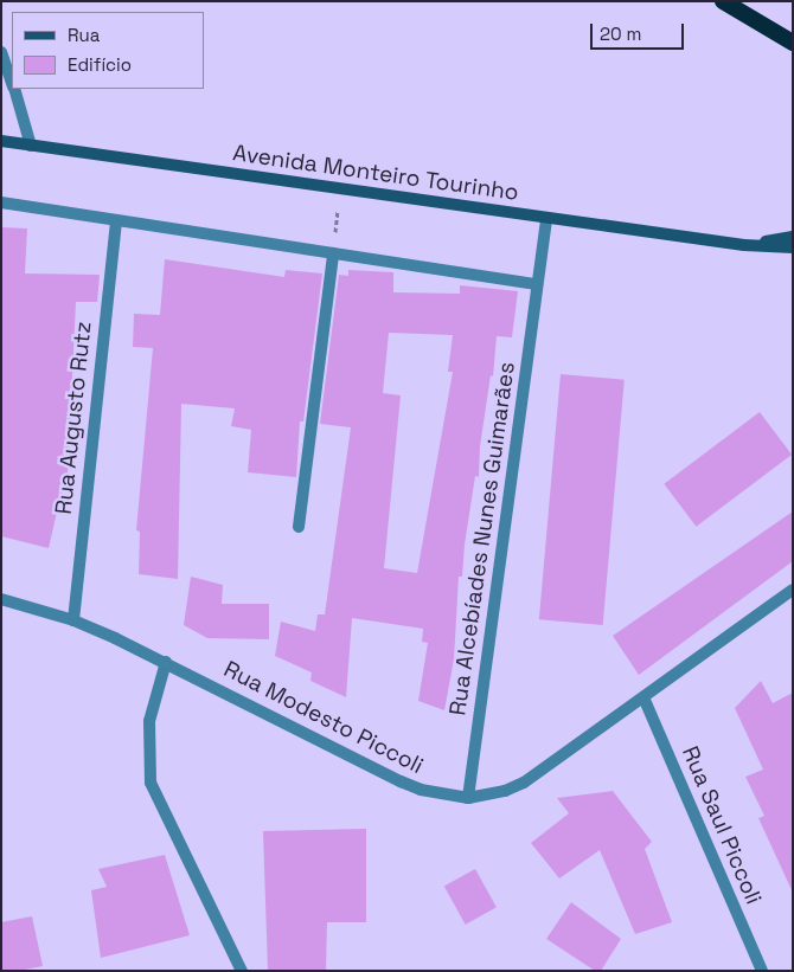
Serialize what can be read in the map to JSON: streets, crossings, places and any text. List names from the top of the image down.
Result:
{
  "streets": {
    "main road": ["Avenida Monteiro Tourinho"],
    "street": [
      "Rua Augusto Rutz",
      "Rua Alcebíades Nunes Guimarães",
      "Rua Modesto Piccoli",
      "Rua Saul Piccoli"
    ]
  },
  "crossings": [
    ["Avenida Monteiro Tourinho", "Rua Alcebíades Nunes Guimarães"],
    ["Rua Augusto Rutz", "Rua Modesto Piccoli"],
    ["Rua Alcebíades Nunes Guimarães", "Rua Modesto Piccoli"],
    ["Rua Modesto Piccoli", "Rua Saul Piccoli"]
  ],
  "legend": ["Rua", "Edifício"],
  "scale_bar": "20 m"
}
